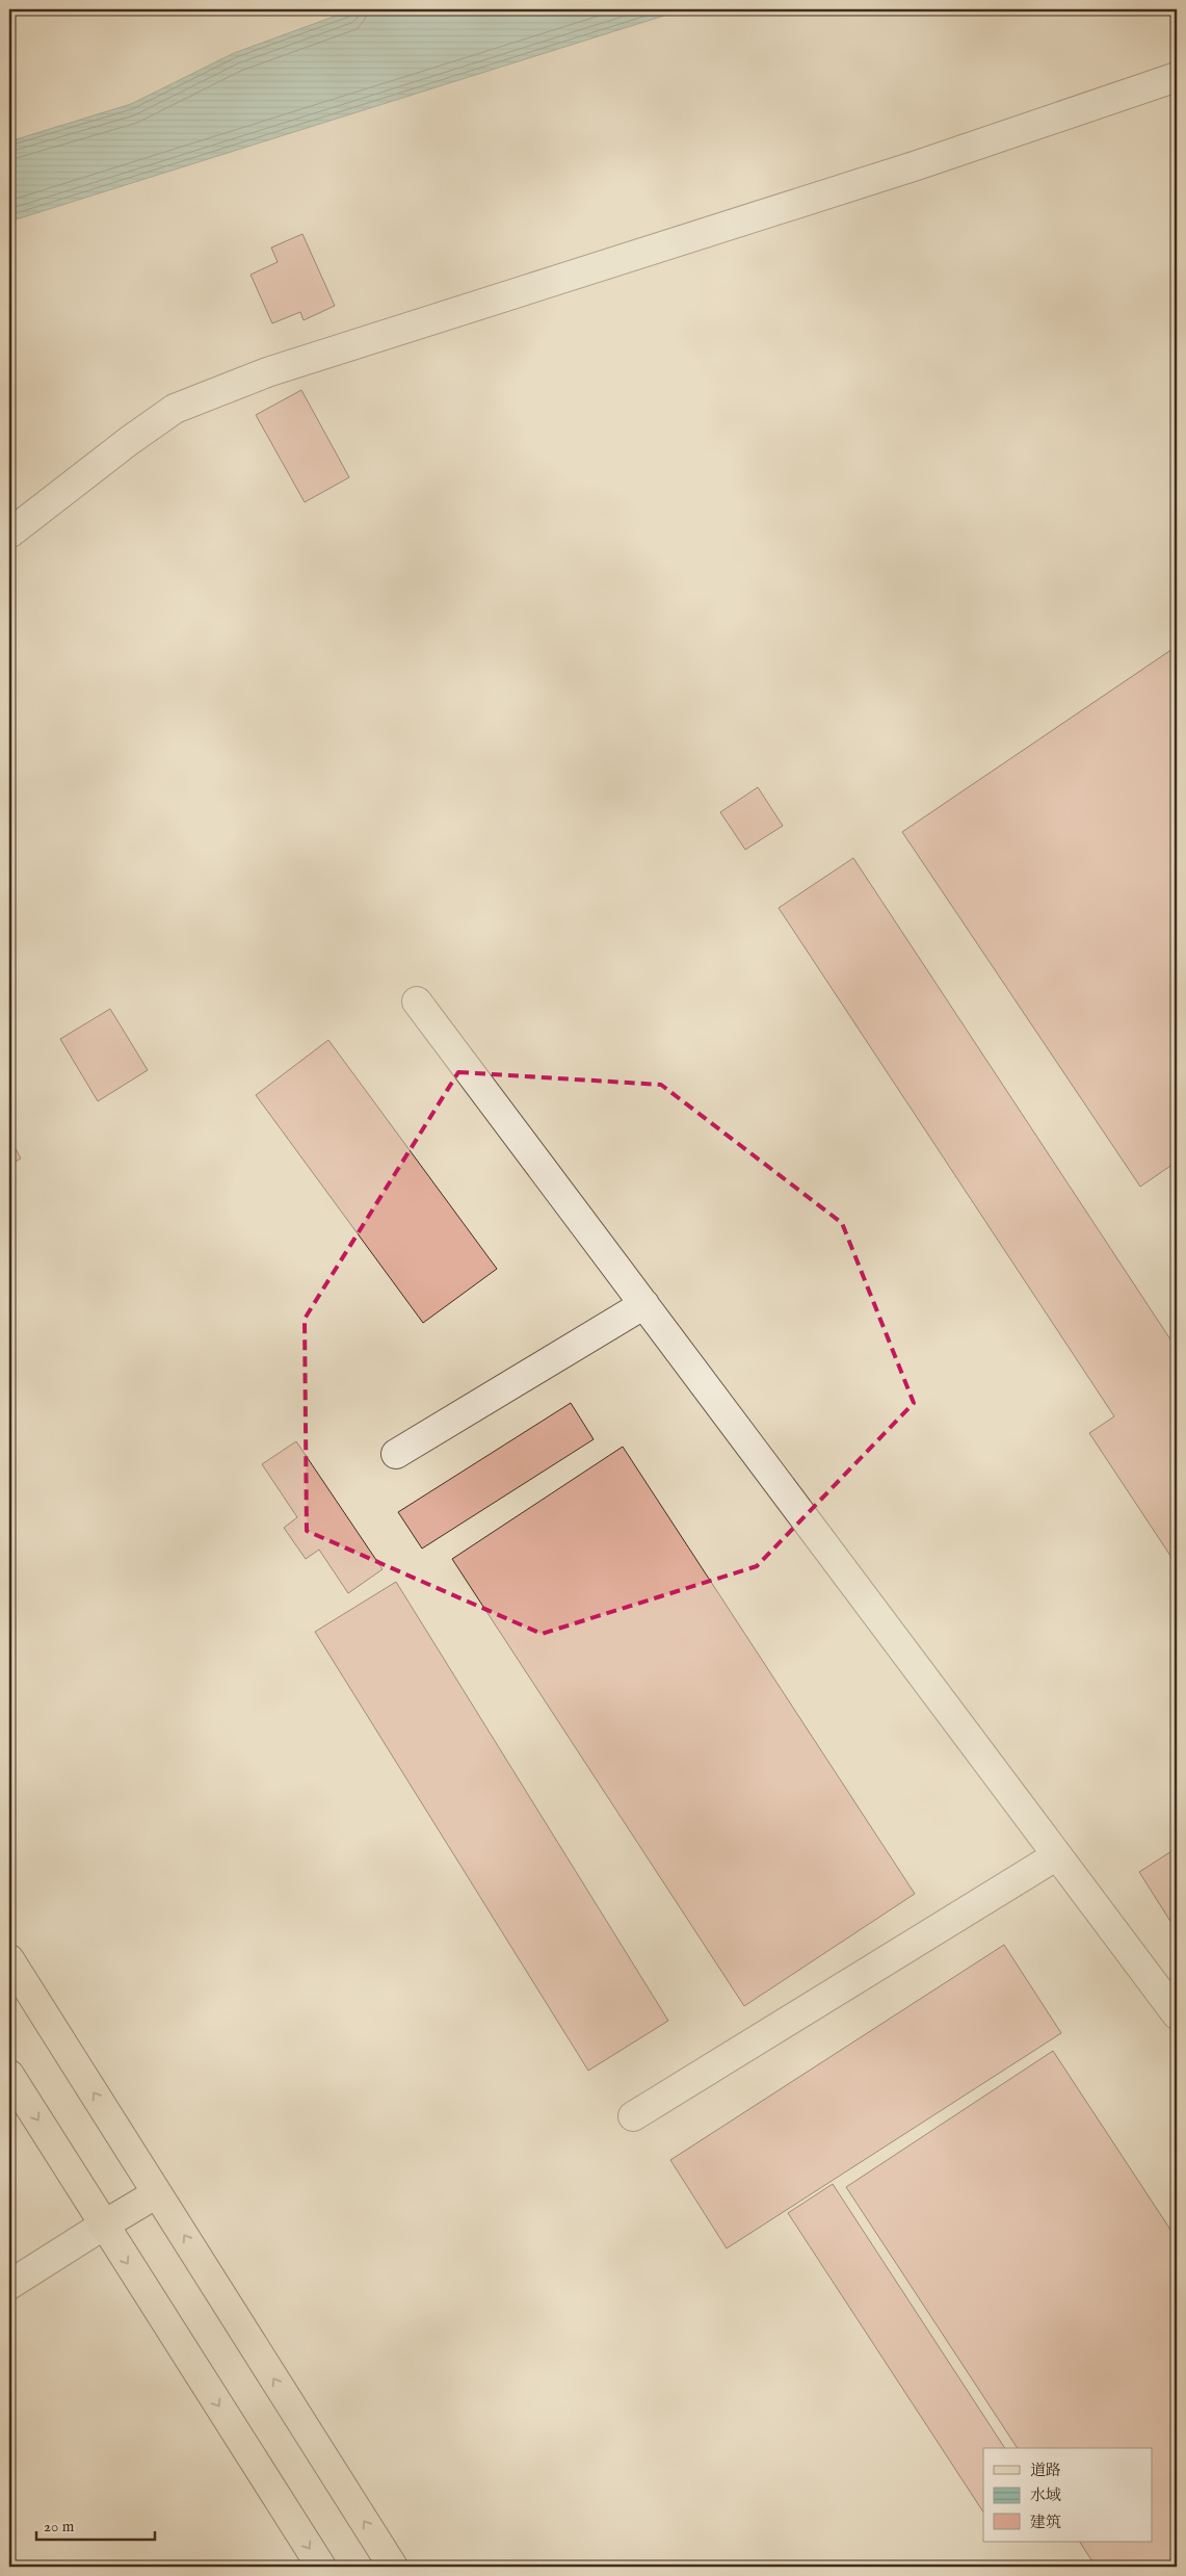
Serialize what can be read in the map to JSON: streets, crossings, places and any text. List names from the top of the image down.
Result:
{
  "legend": ["道路", "水域", "建筑"],
  "scale_bar": "20 m"
}
